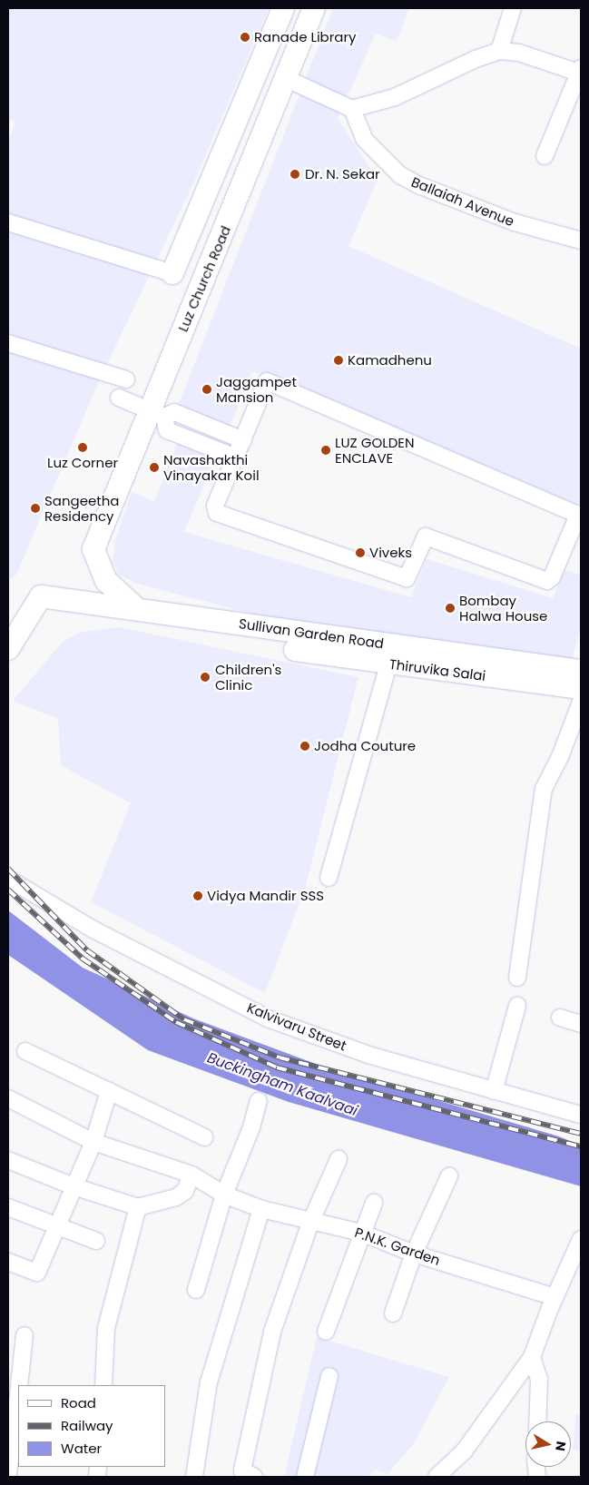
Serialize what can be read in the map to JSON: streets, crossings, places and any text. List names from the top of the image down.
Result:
{
  "streets": {
    "main road": ["Luz Church Road", "Sullivan Garden Road", "Thiruvika Salai"],
    "street": ["Ballaiah Avenue", "Kalvivaru Street", "P.N.K. Garden"]
  },
  "crossings": [
    ["Luz Church Road", "Sullivan Garden Road"],
    ["Sullivan Garden Road", "Thiruvika Salai"]
  ],
  "water": ["Buckingham Kaalvaai"],
  "places": [
    "Ranade Library",
    "Dr. N. Sekar",
    "Kamadhenu",
    "Jaggampet Mansion",
    "Luz Corner",
    "LUZ GOLDEN ENCLAVE",
    "Navashakthi Vinayakar Koil",
    "Sangeetha Residency",
    "Viveks",
    "Bombay Halwa House",
    "Children's Clinic",
    "Jodha Couture",
    "Vidya Mandir SSS"
  ],
  "legend": ["Road", "Railway", "Water"],
  "north": "right"
}
